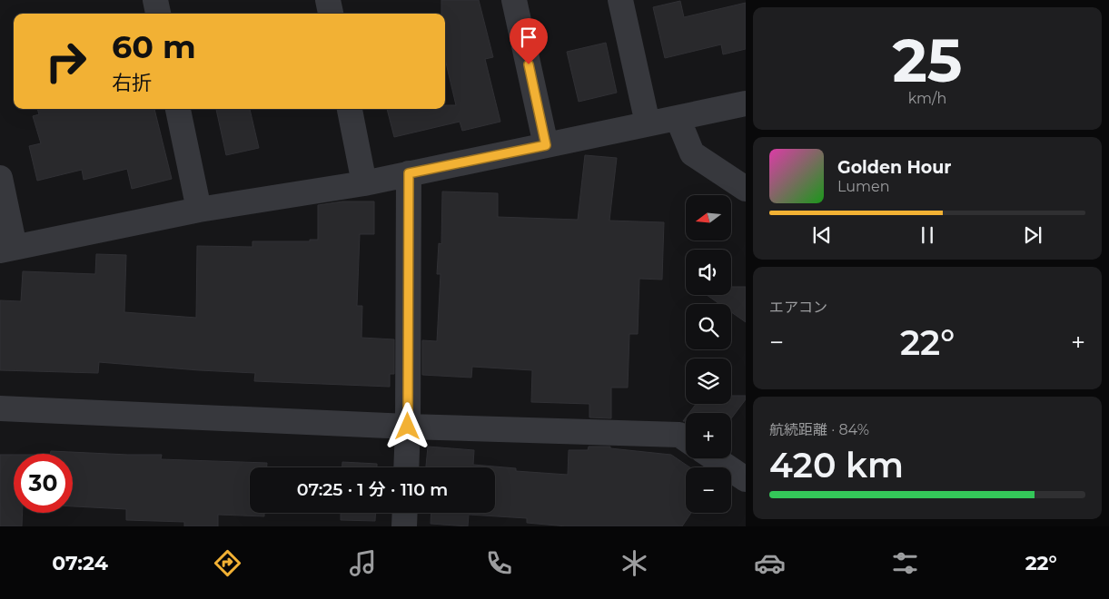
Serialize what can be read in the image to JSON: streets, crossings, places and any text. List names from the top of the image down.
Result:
{
  "north": "left",
  "page": {
    "tile": [
      ["25", "km/h"],
      "エアコン",
      ["航続距離 · 84%", "420 km"]
    ],
    "turn": ["60 m", "右折"],
    "song": ["Golden Hour", "Lumen"],
    "map_buttons": ["+", "−"],
    "heat": ["−", "22°", "+"],
    "limit": "30",
    "trip": "07:25 · 1 分 · 110 m",
    "tabs": ["07:24", "22°"]
  }
}
